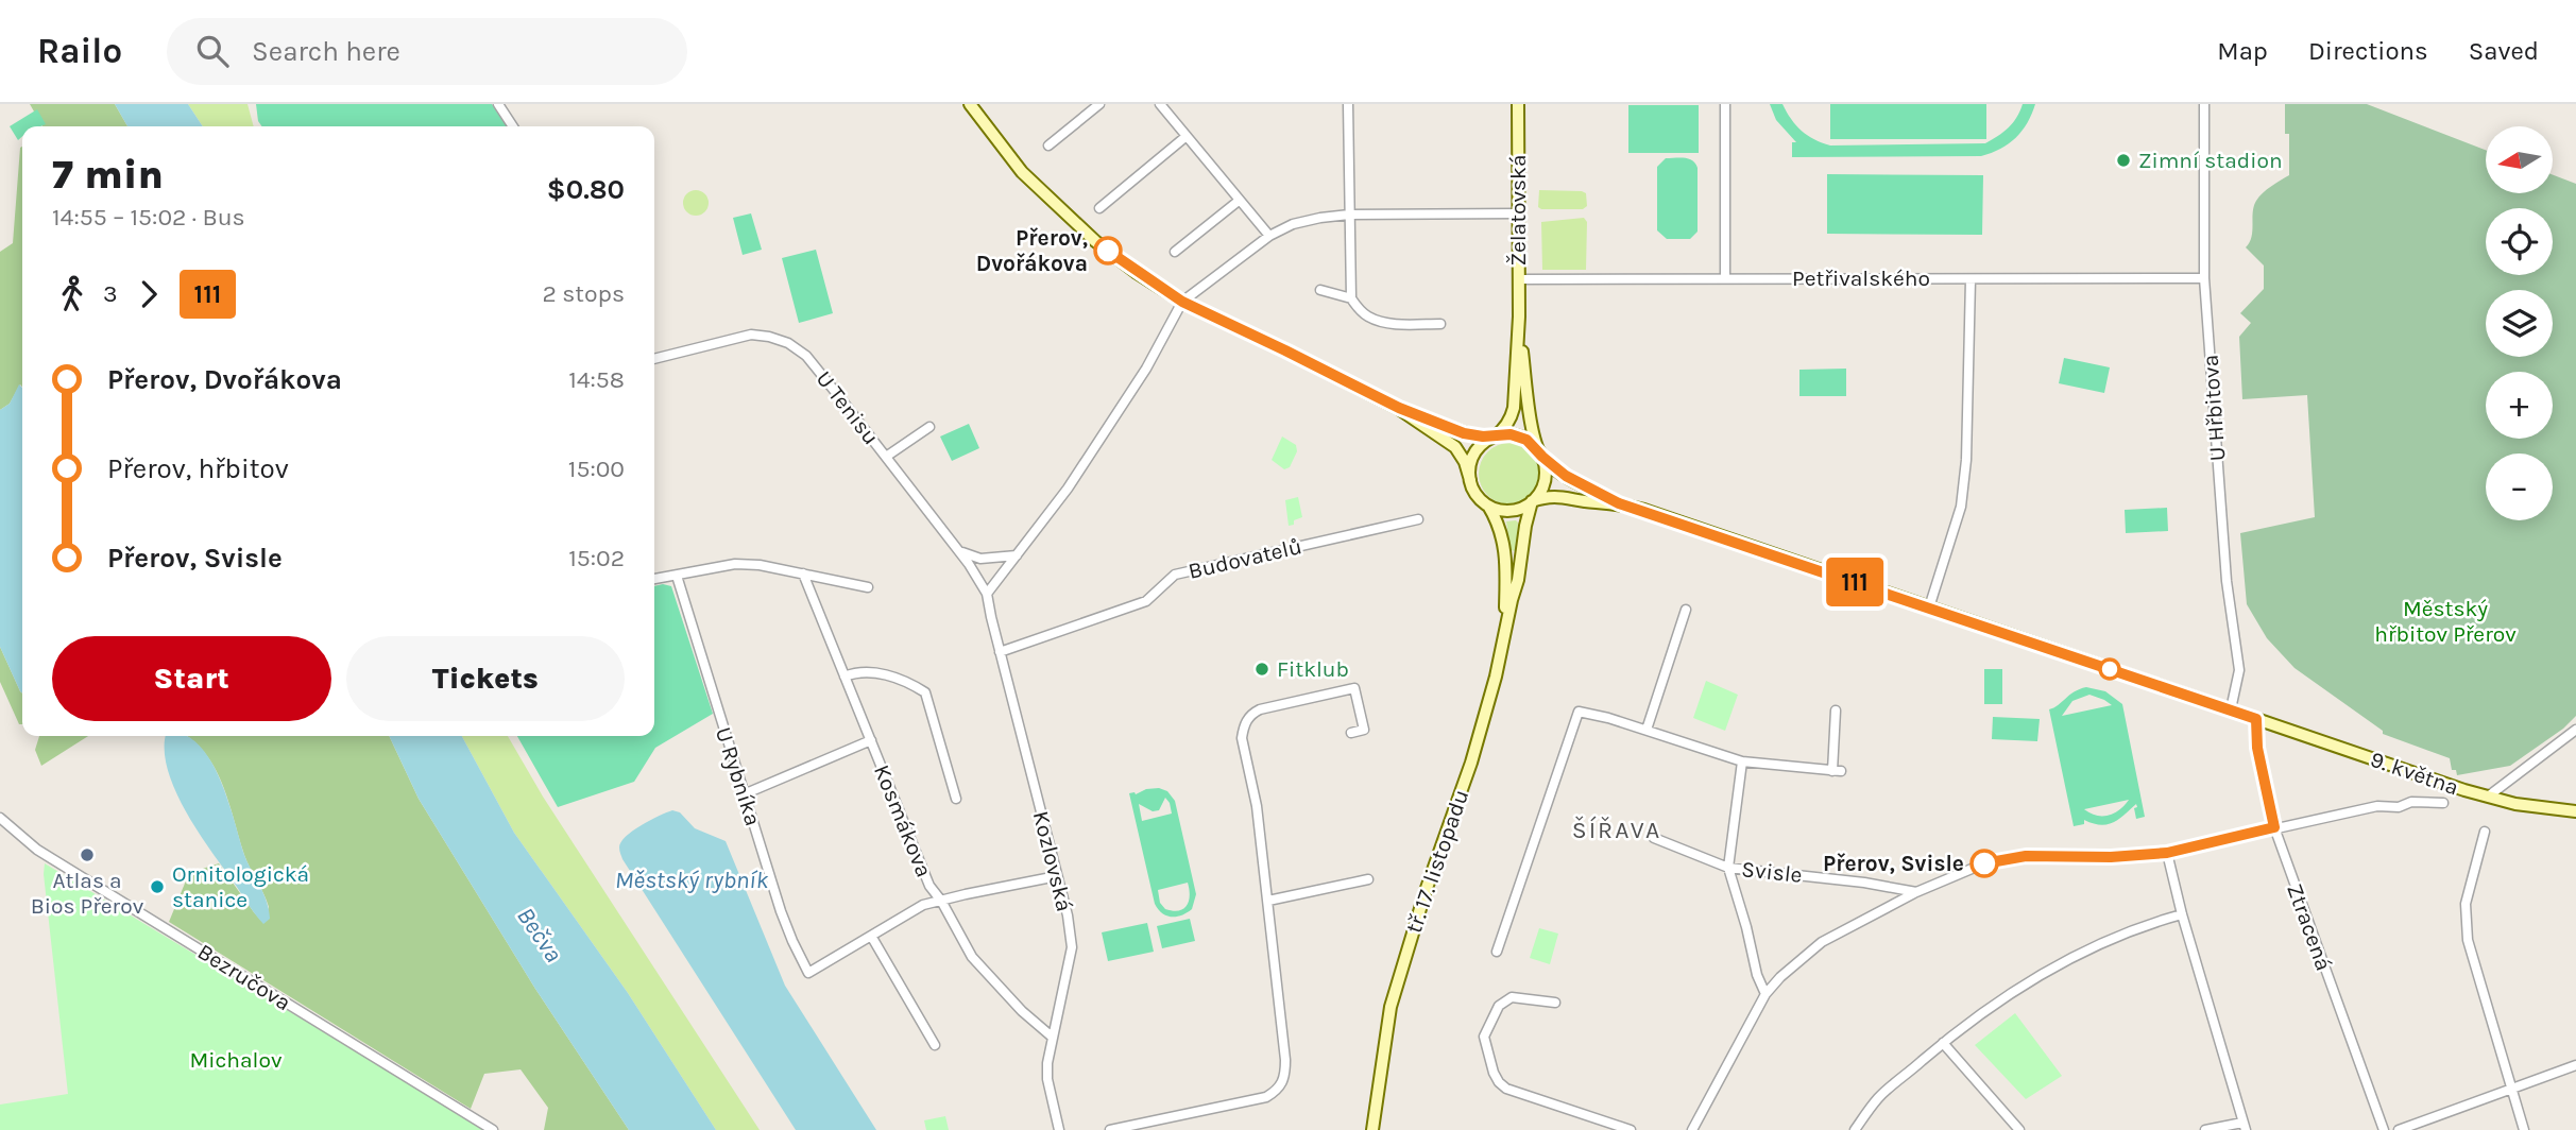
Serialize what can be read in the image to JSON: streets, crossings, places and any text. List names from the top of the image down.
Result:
{
  "streets": {
    "main road": ["Želatovská", "9. května", "tř. 17. listopadu"],
    "street": [
      "Petřivalského",
      "U Tenisu",
      "U Hřbitova",
      "Budovatelů",
      "U Rybníka",
      "Kosmákova",
      "Kozlovská",
      "Svisle",
      "Ztracená",
      "Bezručova"
    ]
  },
  "crossings": [
    ["Želatovská", "Petřivalského"],
    ["Želatovská", "tř. 17. listopadu"],
    ["Petřivalského", "U Hřbitova"],
    ["U Tenisu", "Kozlovská"],
    ["U Hřbitova", "9. května"],
    ["Budovatelů", "Kozlovská"],
    ["9. května", "Ztracená"],
    ["Kosmákova", "Kozlovská"]
  ],
  "districts": ["ŠÍŘAVA"],
  "water": ["Městský rybník", "Bečva"],
  "parks": ["Městský hřbitov Přerov", "Michalov"],
  "places": [
    "Zimní stadion",
    "Přerov, Dvořákova",
    "Fitklub",
    "Atlas a Bios Přerov",
    "Přerov, Svisle",
    "Ornitologická stanice"
  ],
  "lines": ["bus line 111"],
  "north": "left",
  "page": {
    "header": "Railo",
    "search": "Search here",
    "nav": ["Map", "Directions", "Saved"],
    "on_map": "111",
    "map_buttons": ["+", "−"],
    "heading": ["7 min", "14:55 – 15:02 · Bus", "$0.80"],
    "legs": ["3", "111", "2 stops"],
    "list": [
      {
        "name": "Přerov, Dvořákova",
        "value": "14:58"
      },
      {
        "name": "Přerov, hřbitov",
        "value": "15:00"
      },
      {
        "name": "Přerov, Svisle",
        "value": "15:02"
      }
    ],
    "buttons": ["Start", "Tickets"]
  }
}
